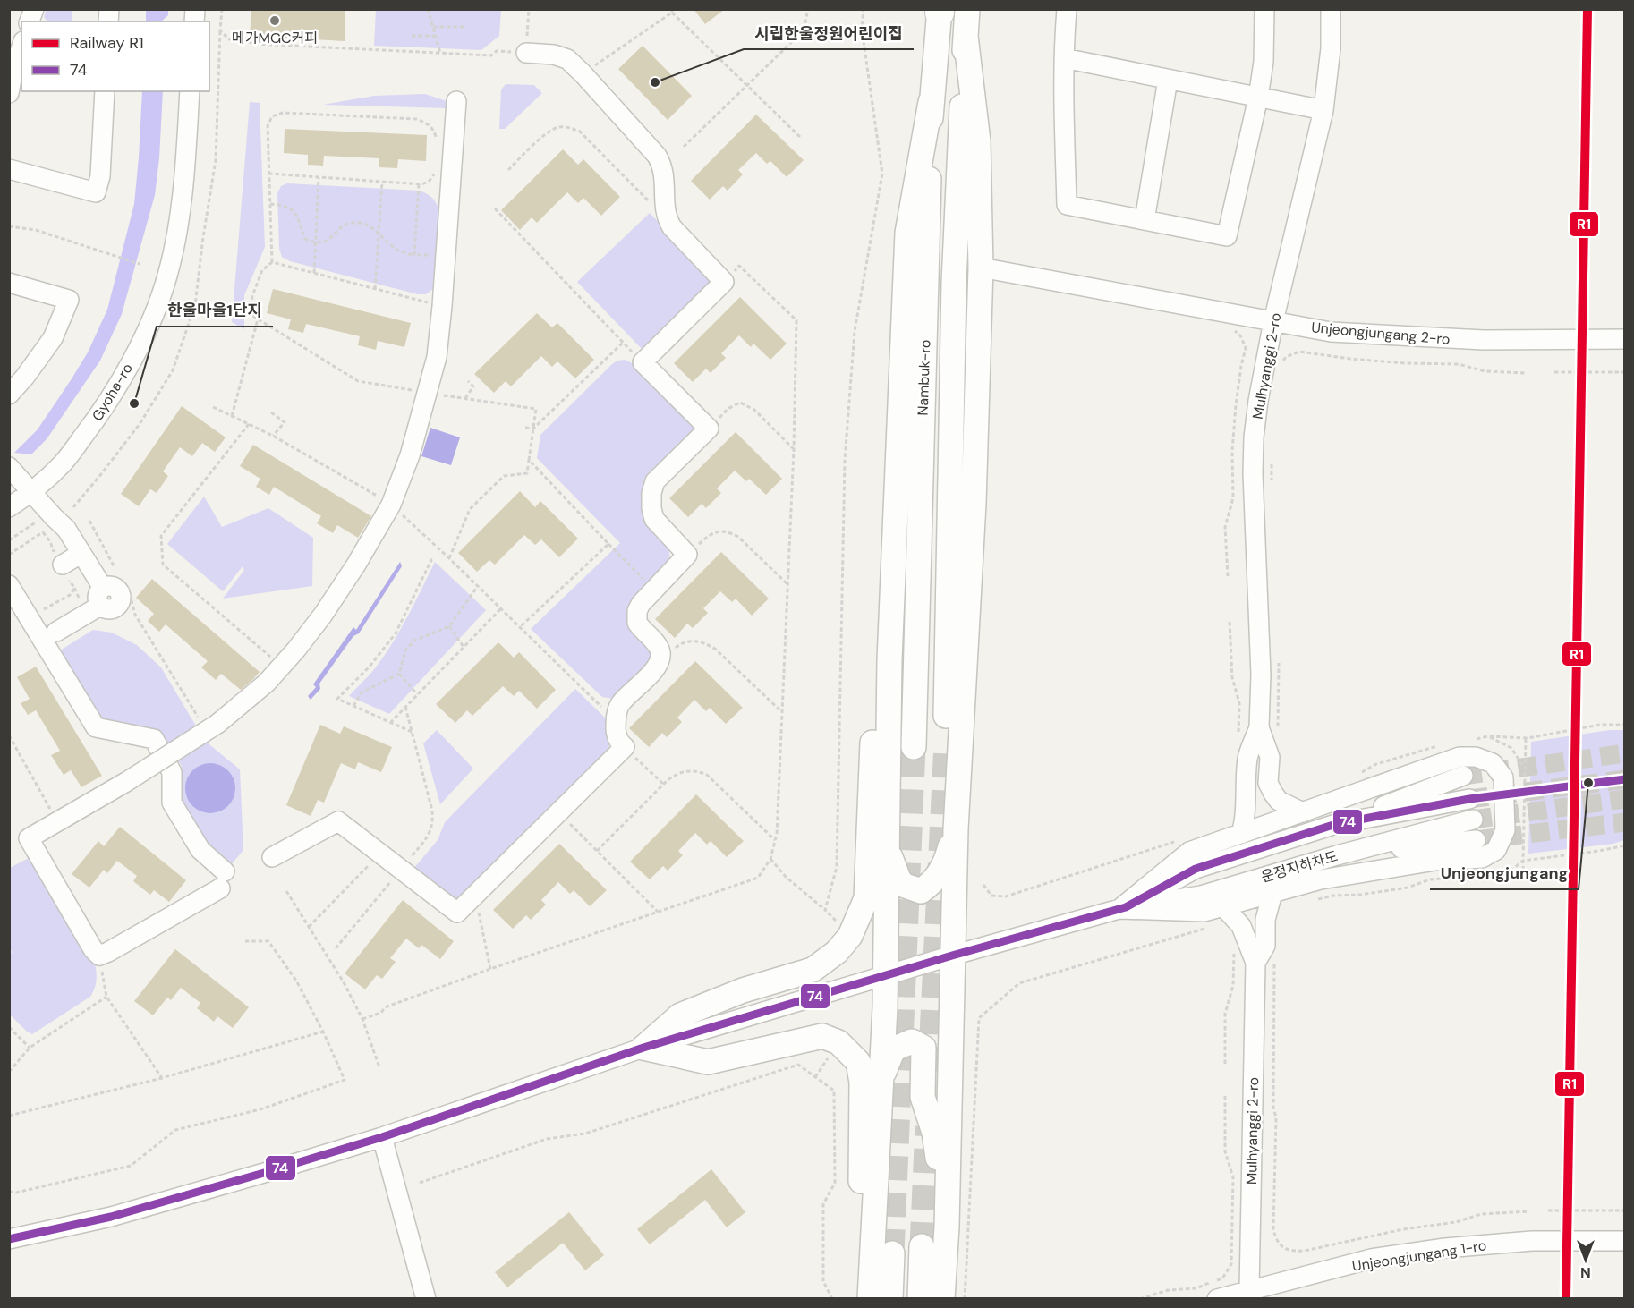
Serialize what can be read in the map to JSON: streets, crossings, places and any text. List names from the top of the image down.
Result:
{
  "streets": {
    "main road": ["Nambuk-ro"],
    "street": [
      "Unjeongjungang 2-ro",
      "Mulhyanggi 2-ro",
      "Gyoha-ro",
      "운정지하차도",
      "Unjeongjungang 1-ro"
    ]
  },
  "crossings": [
    ["Unjeongjungang 2-ro", "Mulhyanggi 2-ro"],
    ["Mulhyanggi 2-ro", "Unjeongjungang 1-ro"]
  ],
  "places": [
    "메가MGC커피",
    "시립한울정원어린이집",
    "한울마을1단지",
    "Unjeongjungang"
  ],
  "lines": ["rail line R1", "transit line 74"],
  "legend": ["Railway R1", "74"],
  "north": "bottom"
}
